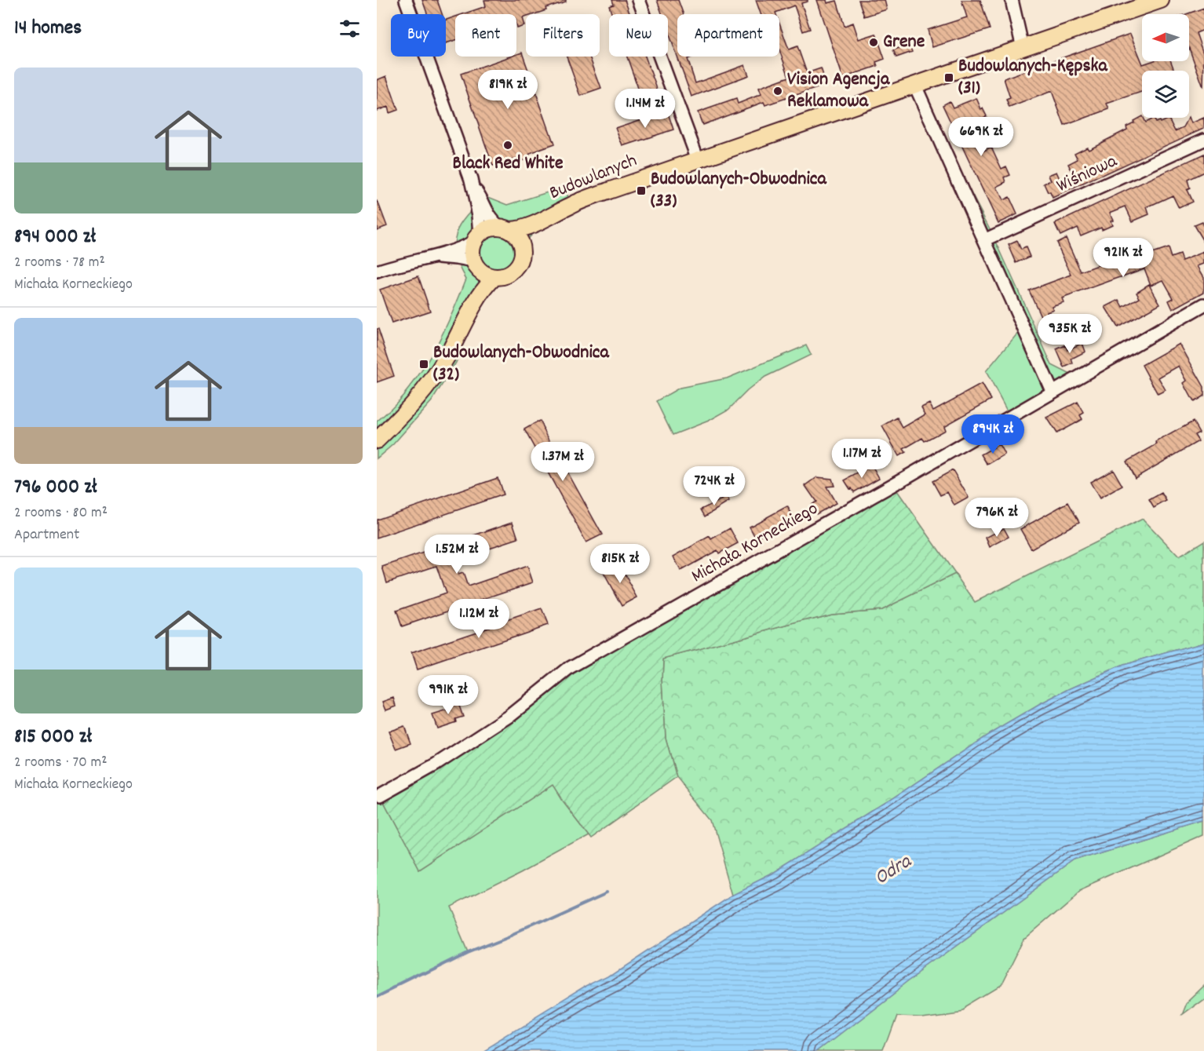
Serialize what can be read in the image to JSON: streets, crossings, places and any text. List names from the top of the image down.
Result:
{
  "streets": {
    "main road": ["Budowlanych"],
    "street": ["Wiśniowa", "Michała Korneckiego"]
  },
  "water": ["Odra"],
  "places": {
    "other": ["Grene", "Vision Agencja Reklamowa", "Black Red White"],
    "transit": ["Budowlanych-Kępska (31)", "Budowlanych-Obwodnica (33)", "Budowlanych-Obwodnica (32)"]
  },
  "north": "left",
  "page": {
    "heading": "14 homes",
    "chip": [
      "Buy",
      "Rent",
      "Filters",
      "New",
      "Apartment"
    ],
    "list": [
      {
        "name": "894 000 zł",
        "note": "2 rooms · 78 m² · Michała Korneckiego"
      },
      {
        "name": "796 000 zł",
        "note": "2 rooms · 80 m² · Apartment"
      },
      {
        "name": "815 000 zł",
        "note": "2 rooms · 70 m² · Michała Korneckiego"
      }
    ],
    "price": [
      "819K zł",
      "1.14M zł",
      "669K zł",
      "921K zł",
      "935K zł",
      "894K zł",
      "1.17M zł",
      "1.37M zł",
      "724K zł",
      "796K zł",
      "1.52M zł",
      "815K zł",
      "1.12M zł",
      "991K zł"
    ]
  }
}
